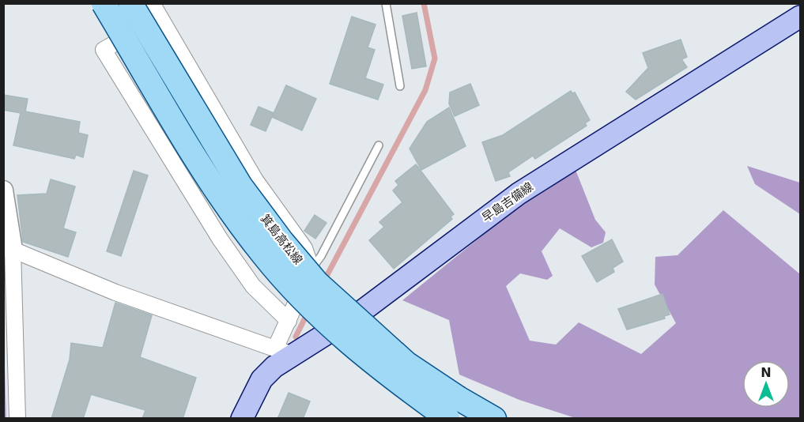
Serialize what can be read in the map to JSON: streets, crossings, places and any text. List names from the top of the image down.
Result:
{
  "streets": {
    "main road": ["早島吉備線", "箕島高松線"]
  },
  "north": "top"
}
